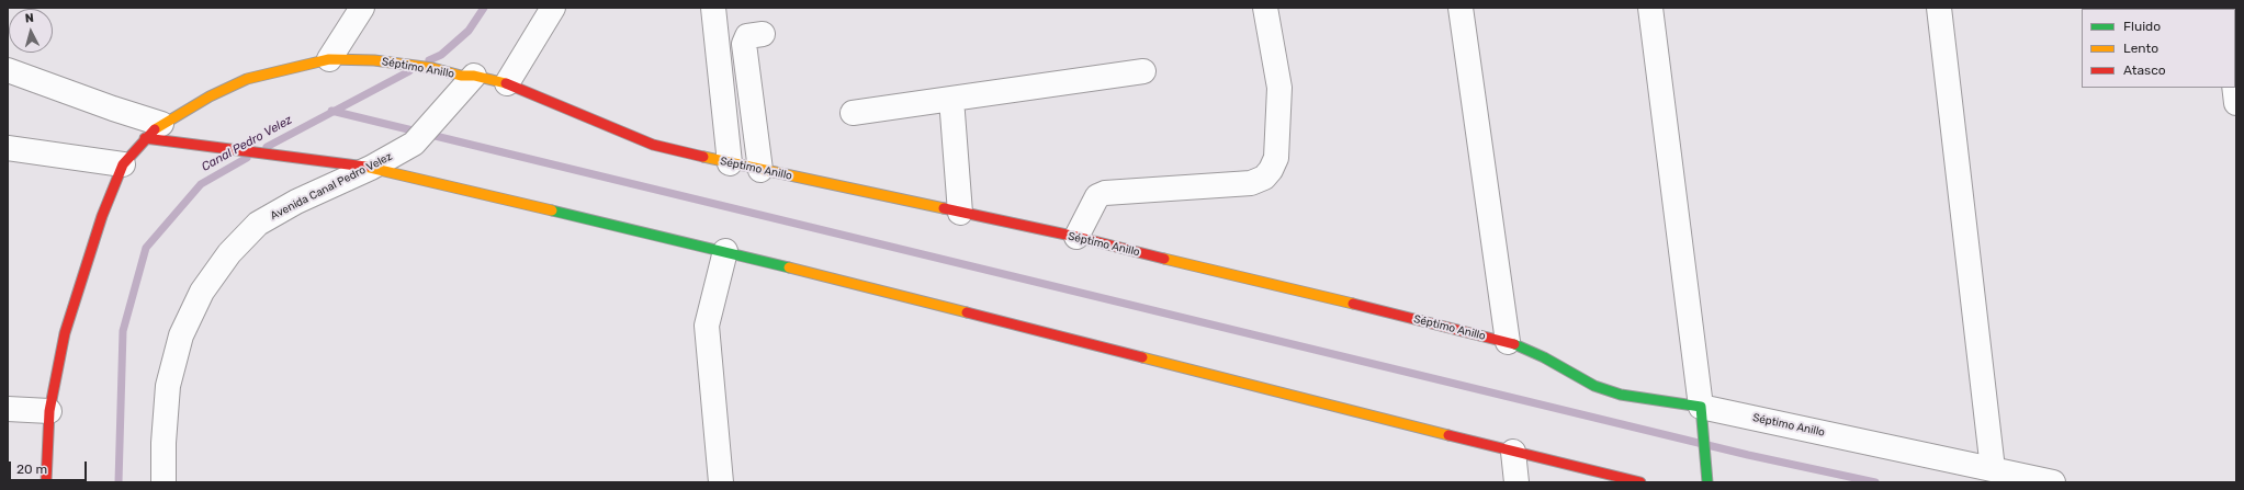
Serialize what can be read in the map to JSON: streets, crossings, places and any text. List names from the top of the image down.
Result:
{
  "streets": {
    "street": ["Séptimo Anillo", "Avenida Canal Pedro Velez"]
  },
  "crossings": [
    ["Séptimo Anillo", "Avenida Canal Pedro Velez"]
  ],
  "water": ["Canal Pedro Velez"],
  "legend": ["Fluido", "Lento", "Atasco"],
  "scale_bar": "20 m",
  "north": "top"
}
